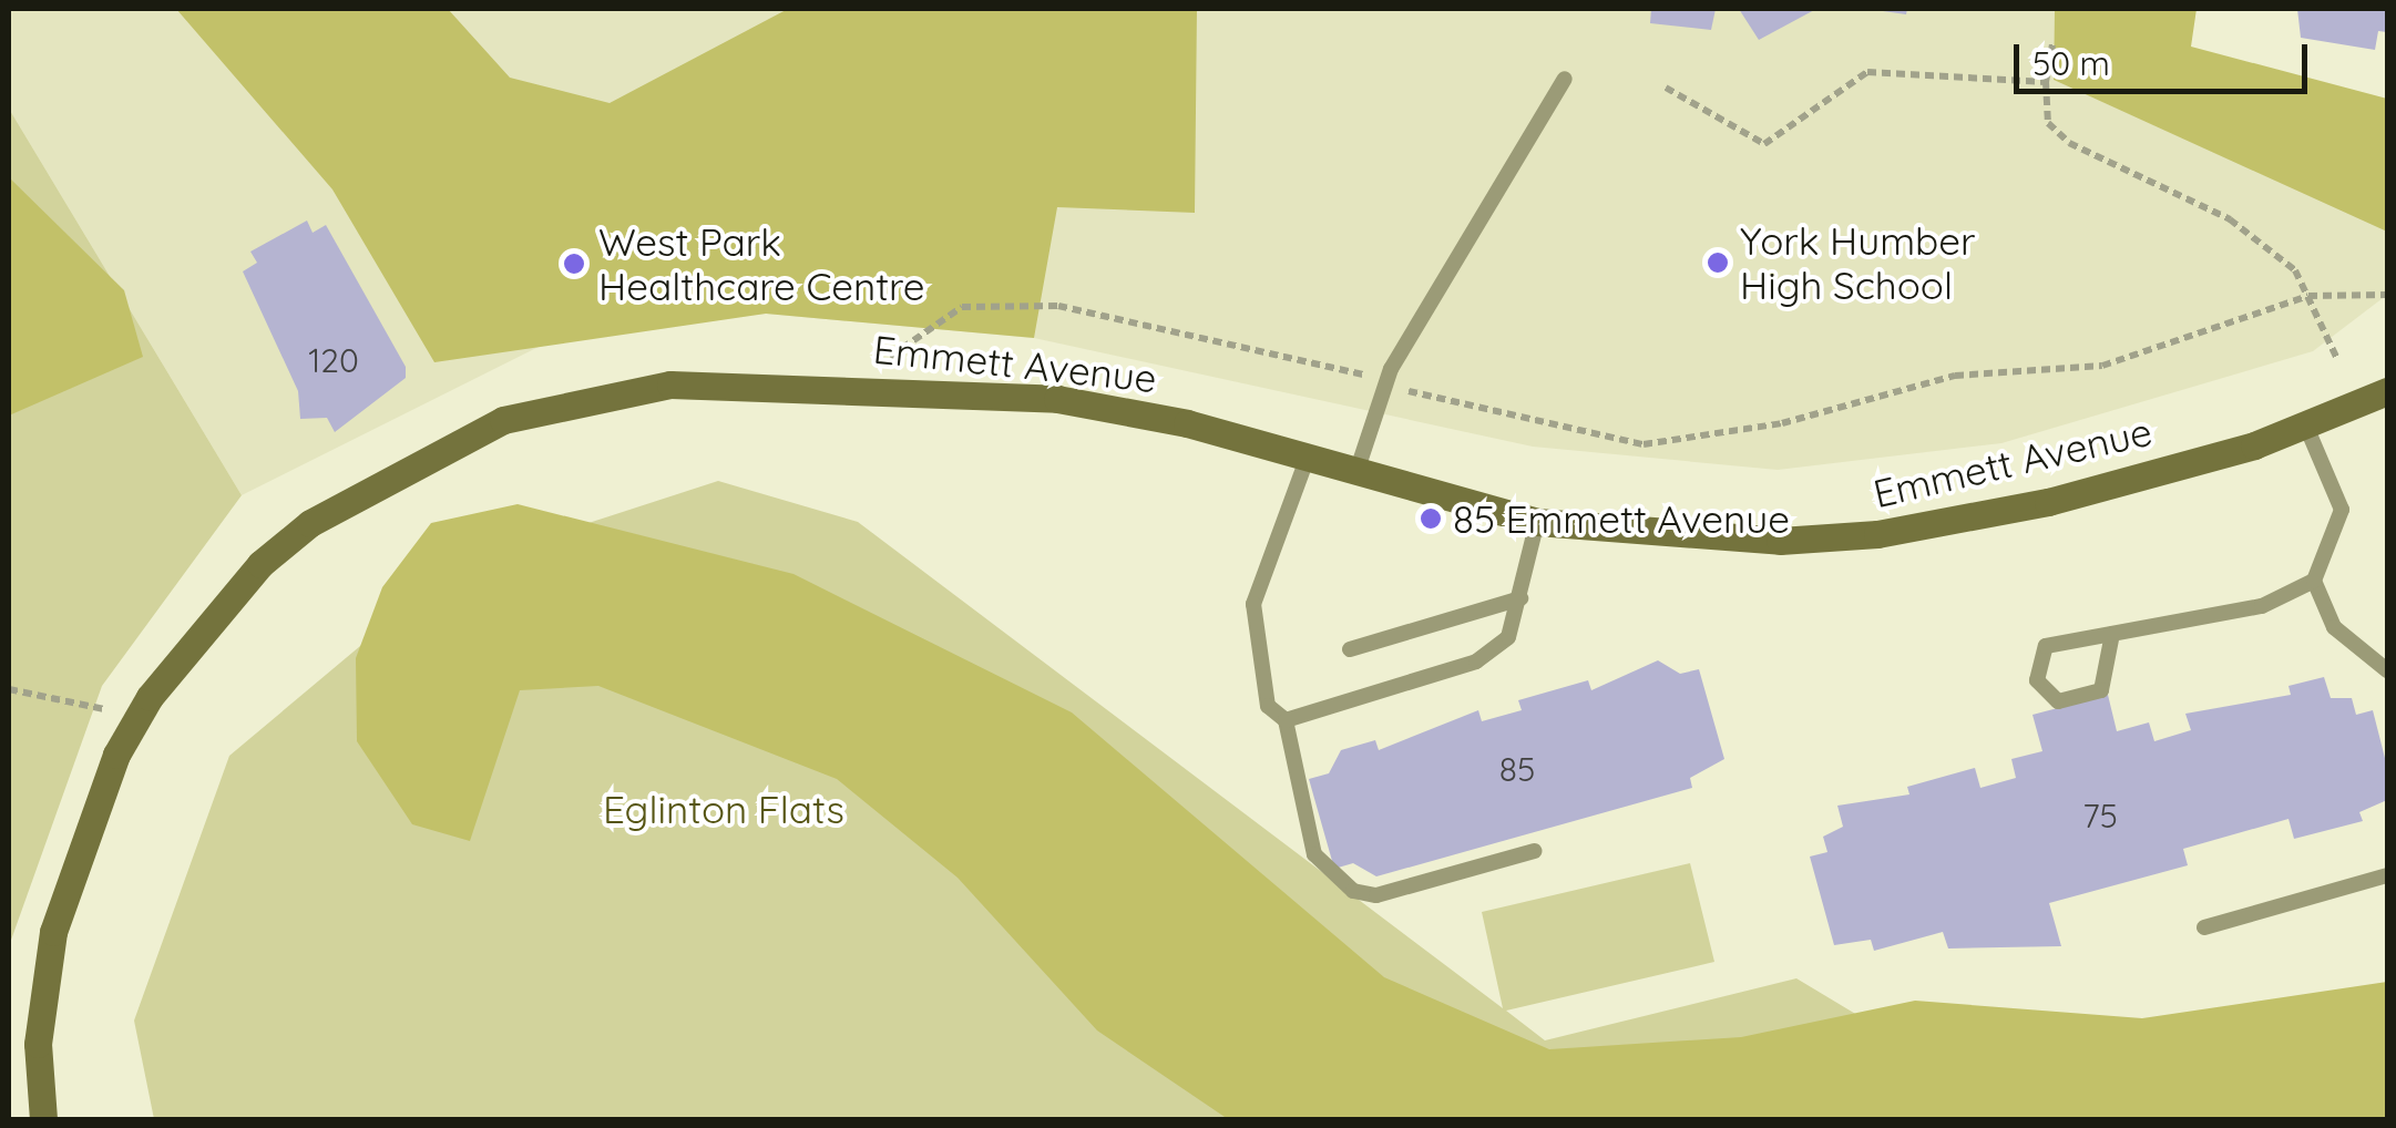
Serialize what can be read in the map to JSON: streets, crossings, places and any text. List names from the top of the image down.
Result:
{
  "streets": {
    "street": ["Emmett Avenue"]
  },
  "parks": ["Eglinton Flats"],
  "places": ["York Humber High School", "West Park Healthcare Centre", "85 Emmett Avenue"],
  "house_numbers": ["120", "85", "75"],
  "scale_bar": "50 m"
}
